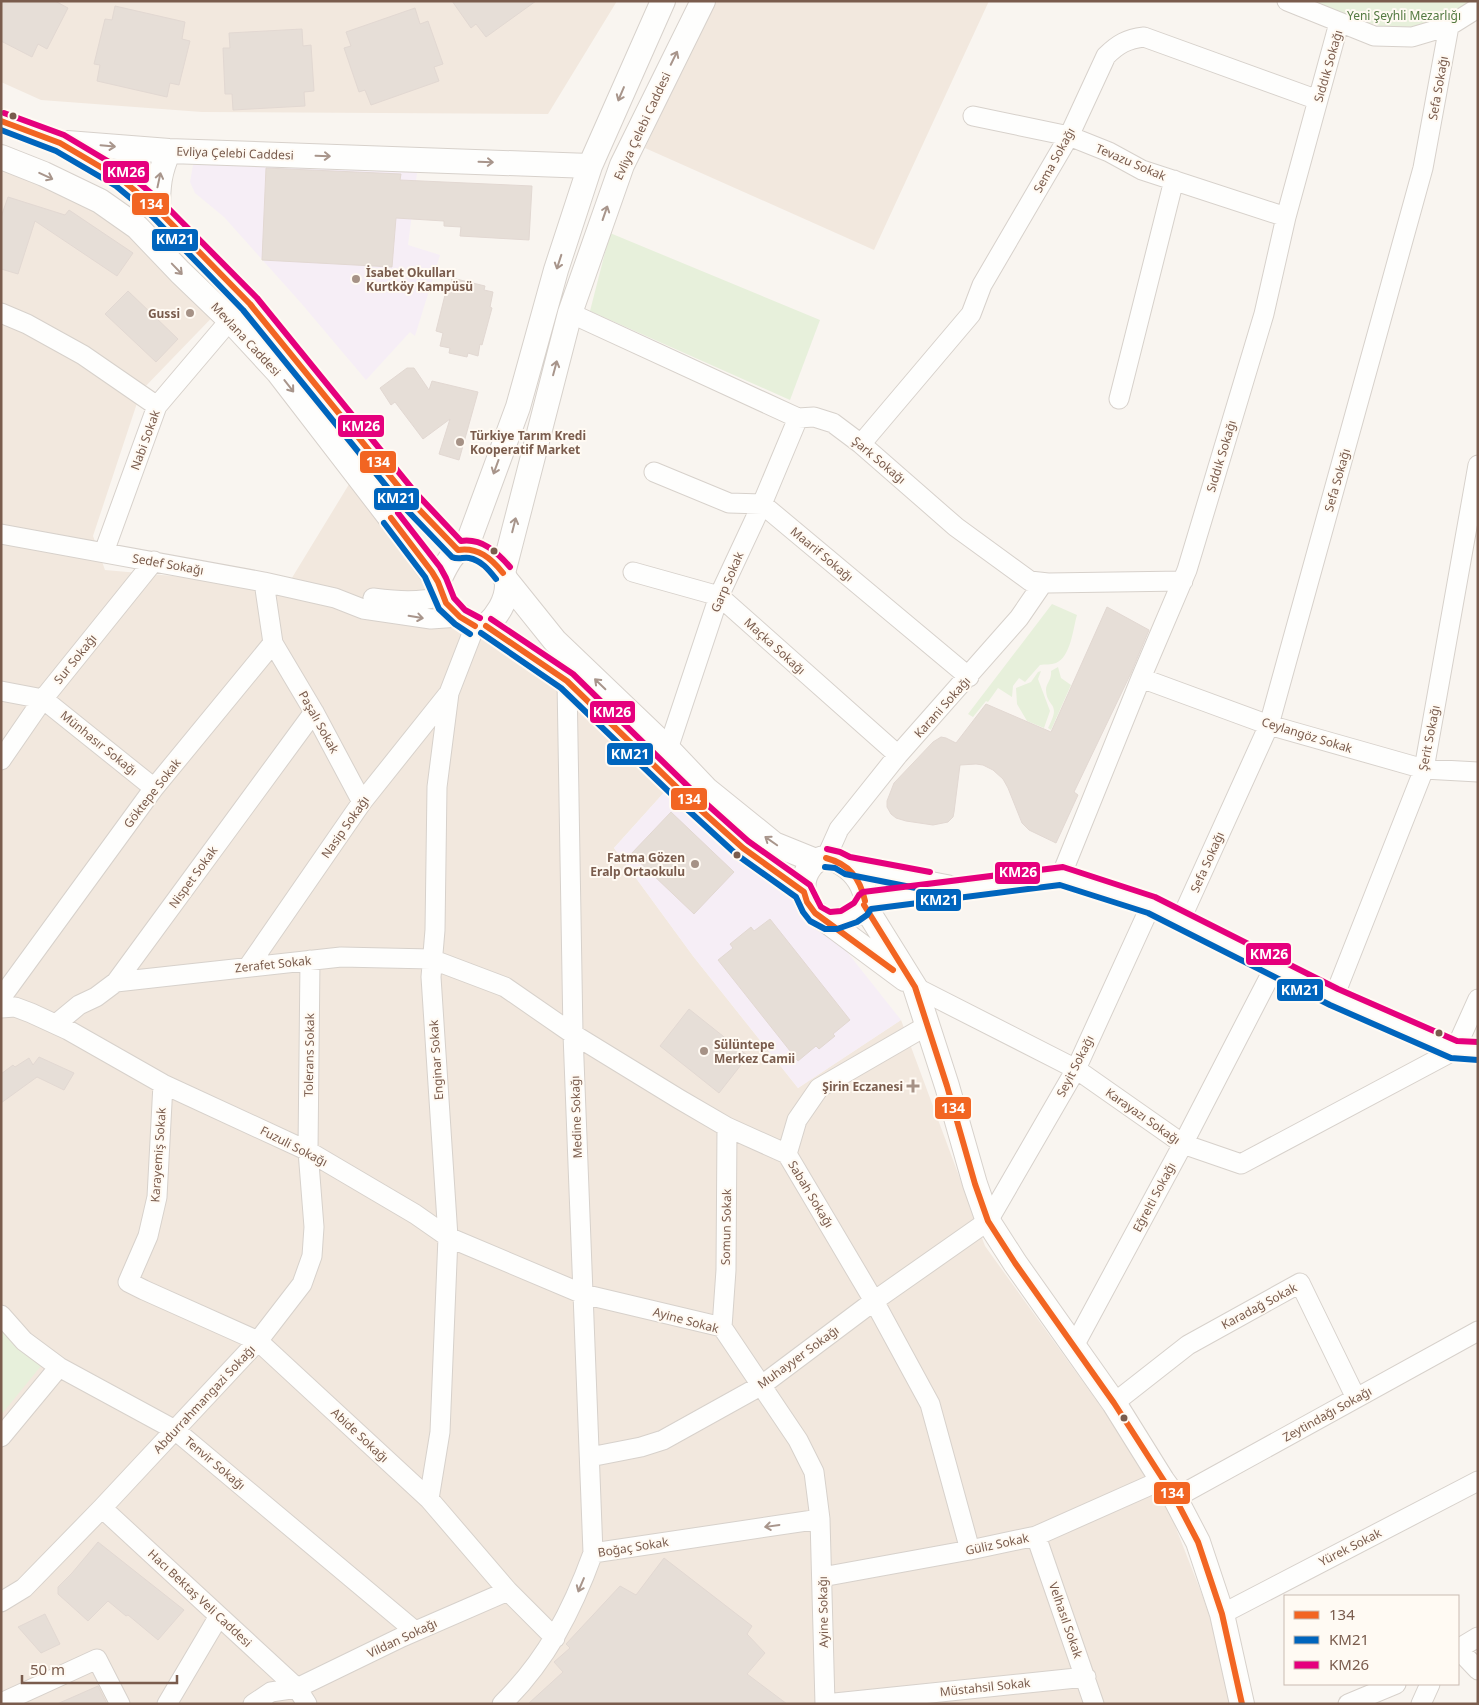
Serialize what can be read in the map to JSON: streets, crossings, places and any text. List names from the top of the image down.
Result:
{
  "streets": {
    "street": [
      "Sıddık Sokağı",
      "Sefa Sokağı",
      "Evliya Çelebi Caddesi",
      "Sema Sokağı",
      "Tevazu Sokak",
      "Mevlana Caddesi",
      "Nabi Sokak",
      "Şark Sokağı",
      "Maarif Sokağı",
      "Sedef Sokağı",
      "Garp Sokak",
      "Maçka Sokağı",
      "Sur Sokağı",
      "Karani Sokağı",
      "Paşalı Sokak",
      "Ceylangöz Sokak",
      "Şerit Sokağı",
      "Münhasır Sokağı",
      "Göktepe Sokak",
      "Nasip Sokağı",
      "Nispet Sokak",
      "Zerafet Sokak",
      "Tolerans Sokak",
      "Enginar Sokak",
      "Seyit Sokağı",
      "Karayazı Sokağı",
      "Medine Sokağı",
      "Fuzuli Sokağı",
      "Karayemiş Sokak",
      "Sabah Sokağı",
      "Eğrelti Sokağı",
      "Somun Sokak",
      "Karadağ Sokak",
      "Ayine Sokak",
      "Muhayyer Sokağı",
      "Abdurrahmangazi Sokağı",
      "Zeytindağı Sokağı",
      "Abide Sokağı",
      "Tenvir Sokağı",
      "Güliz Sokak",
      "Boğaç Sokak",
      "Yürek Sokak",
      "Hacı Bektaş Veli Caddesi",
      "Ayine Sokağı",
      "Velhasıl Sokak",
      "Vildan Sokağı",
      "Müstahsil Sokak"
    ]
  },
  "crossings": [
    ["Sıddık Sokağı", "Sema Sokağı"],
    ["Sıddık Sokağı", "Tevazu Sokak"],
    ["Sıddık Sokağı", "Şark Sokağı"],
    ["Sıddık Sokağı", "Ceylangöz Sokak"],
    ["Sefa Sokağı", "Ceylangöz Sokak"],
    ["Evliya Çelebi Caddesi", "Mevlana Caddesi"],
    ["Evliya Çelebi Caddesi", "Şark Sokağı"],
    ["Evliya Çelebi Caddesi", "Enginar Sokak"],
    ["Sema Sokağı", "Tevazu Sokak"],
    ["Sema Sokağı", "Şark Sokağı"],
    ["Mevlana Caddesi", "Nabi Sokak"],
    ["Mevlana Caddesi", "Enginar Sokak"],
    ["Nabi Sokak", "Sedef Sokağı"],
    ["Şark Sokağı", "Garp Sokak"],
    ["Şark Sokağı", "Karani Sokağı"],
    ["Maarif Sokağı", "Garp Sokak"],
    ["Maarif Sokağı", "Karani Sokağı"],
    ["Sedef Sokağı", "Sur Sokağı"],
    ["Garp Sokak", "Maçka Sokağı"],
    ["Maçka Sokağı", "Karani Sokağı"],
    ["Sur Sokağı", "Münhasır Sokağı"],
    ["Paşalı Sokak", "Göktepe Sokak"],
    ["Paşalı Sokak", "Nasip Sokağı"],
    ["Paşalı Sokak", "Nispet Sokak"],
    ["Ceylangöz Sokak", "Şerit Sokağı"],
    ["Münhasır Sokağı", "Göktepe Sokak"],
    ["Nasip Sokağı", "Zerafet Sokak"],
    ["Nasip Sokağı", "Enginar Sokak"],
    ["Nispet Sokak", "Zerafet Sokak"],
    ["Nispet Sokak", "Fuzuli Sokağı"],
    ["Zerafet Sokak", "Tolerans Sokak"],
    ["Zerafet Sokak", "Enginar Sokak"],
    ["Zerafet Sokak", "Sabah Sokağı"],
    ["Tolerans Sokak", "Fuzuli Sokağı"],
    ["Tolerans Sokak", "Abdurrahmangazi Sokağı"],
    ["Enginar Sokak", "Fuzuli Sokağı"],
    ["Enginar Sokak", "Sabah Sokağı"],
    ["Enginar Sokak", "Abide Sokağı"],
    ["Seyit Sokağı", "Karayazı Sokağı"],
    ["Seyit Sokağı", "Muhayyer Sokağı"],
    ["Karayazı Sokağı", "Eğrelti Sokağı"],
    ["Medine Sokağı", "Fuzuli Sokağı"],
    ["Medine Sokağı", "Sabah Sokağı"],
    ["Medine Sokağı", "Ayine Sokak"],
    ["Medine Sokağı", "Muhayyer Sokağı"],
    ["Medine Sokağı", "Boğaç Sokak"],
    ["Fuzuli Sokağı", "Karayemiş Sokak"],
    ["Fuzuli Sokağı", "Ayine Sokak"],
    ["Fuzuli Sokağı", "Abdurrahmangazi Sokağı"],
    ["Karayemiş Sokak", "Abide Sokağı"],
    ["Sabah Sokağı", "Somun Sokak"],
    ["Sabah Sokağı", "Muhayyer Sokağı"],
    ["Sabah Sokağı", "Güliz Sokak"],
    ["Somun Sokak", "Ayine Sokak"],
    ["Karadağ Sokak", "Zeytindağı Sokağı"],
    ["Ayine Sokak", "Muhayyer Sokağı"],
    ["Ayine Sokak", "Boğaç Sokak"],
    ["Ayine Sokak", "Ayine Sokağı"],
    ["Abdurrahmangazi Sokağı", "Abide Sokağı"],
    ["Abdurrahmangazi Sokağı", "Tenvir Sokağı"],
    ["Abdurrahmangazi Sokağı", "Hacı Bektaş Veli Caddesi"],
    ["Zeytindağı Sokağı", "Güliz Sokak"],
    ["Abide Sokağı", "Boğaç Sokak"],
    ["Abide Sokağı", "Vildan Sokağı"],
    ["Tenvir Sokağı", "Vildan Sokağı"],
    ["Güliz Sokak", "Ayine Sokağı"],
    ["Güliz Sokak", "Velhasıl Sokak"],
    ["Boğaç Sokak", "Ayine Sokağı"],
    ["Hacı Bektaş Veli Caddesi", "Vildan Sokağı"],
    ["Ayine Sokağı", "Müstahsil Sokak"],
    ["Velhasıl Sokak", "Müstahsil Sokak"]
  ],
  "one_way": ["Evliya Çelebi Caddesi", "Boğaç Sokak"],
  "parks": ["Yeni Şeyhli Mezarlığı"],
  "places": {
    "other": [
      "İsabet Okulları Kurtköy Kampüsü",
      "Gussi",
      "Türkiye Tarım Kredi Kooperatif Market",
      "Fatma Gözen Eralp Ortaokulu",
      "Sülüntepe Merkez Camii"
    ],
    "health": ["Şirin Eczanesi"]
  },
  "lines": ["transit line KM26", "transit line 134", "transit line KM21"],
  "legend": ["134", "KM21", "KM26"],
  "scale_bar": "50 m"
}
